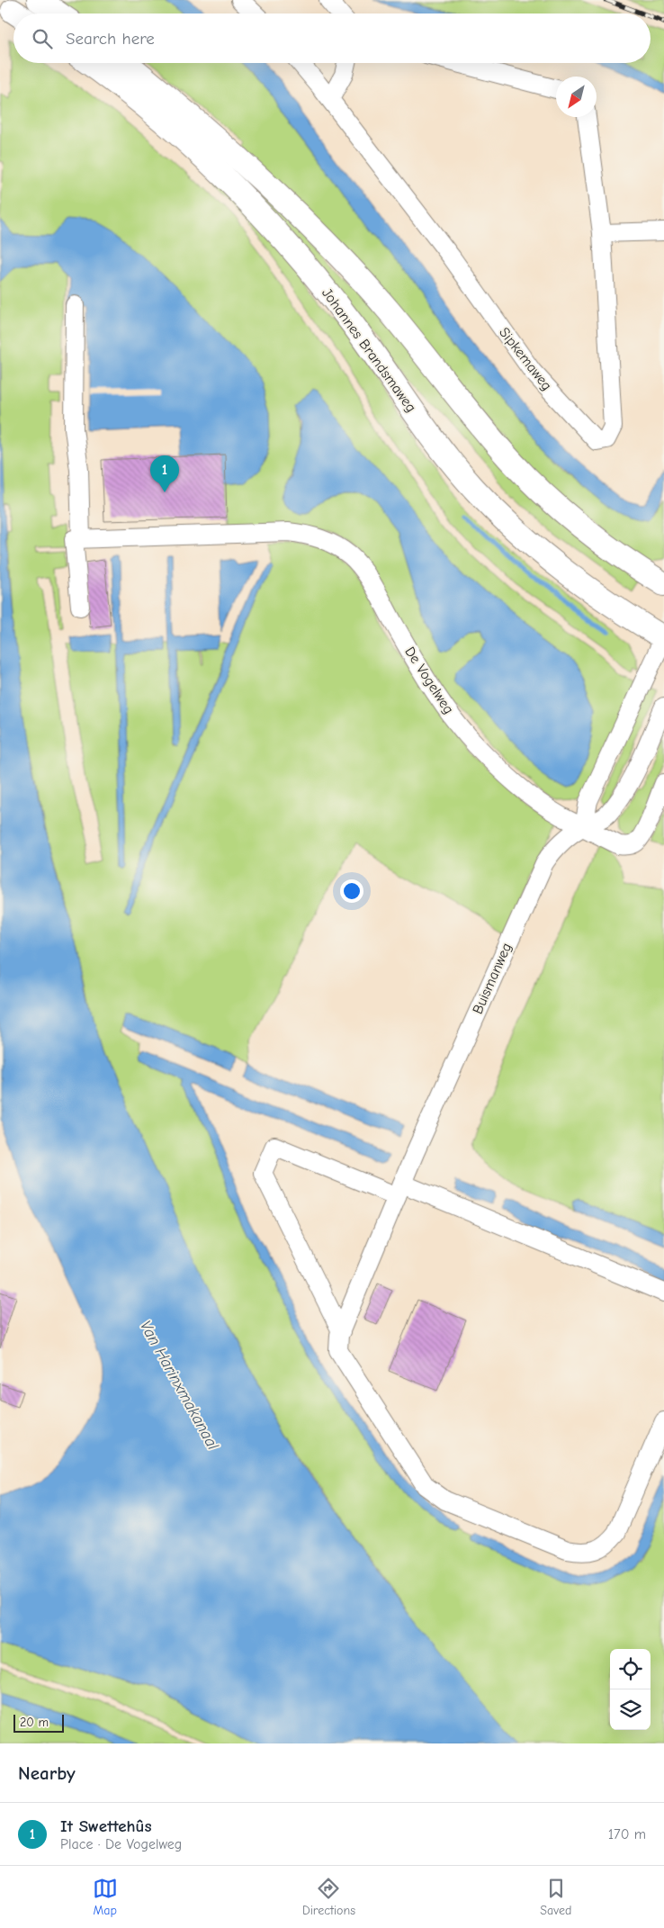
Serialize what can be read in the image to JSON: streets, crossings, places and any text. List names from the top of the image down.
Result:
{
  "streets": {
    "main road": ["Johannes Brandsmaweg"],
    "street": ["Sipkemaweg", "De Vogelweg", "Buismanweg"]
  },
  "crossings": [
    ["De Vogelweg", "Buismanweg"]
  ],
  "water": ["Van Harinxmakanaal"],
  "scale_bar": "20 m",
  "north": "bottom left",
  "page": {
    "search": "Search here",
    "pins": "1",
    "scale": "20 m",
    "heading": "Nearby",
    "list": [
      {
        "mark": "1",
        "name": "It Swettehûs",
        "note": "Place · De Vogelweg",
        "value": "170 m"
      }
    ],
    "nav": ["Map", "Directions", "Saved"]
  }
}
